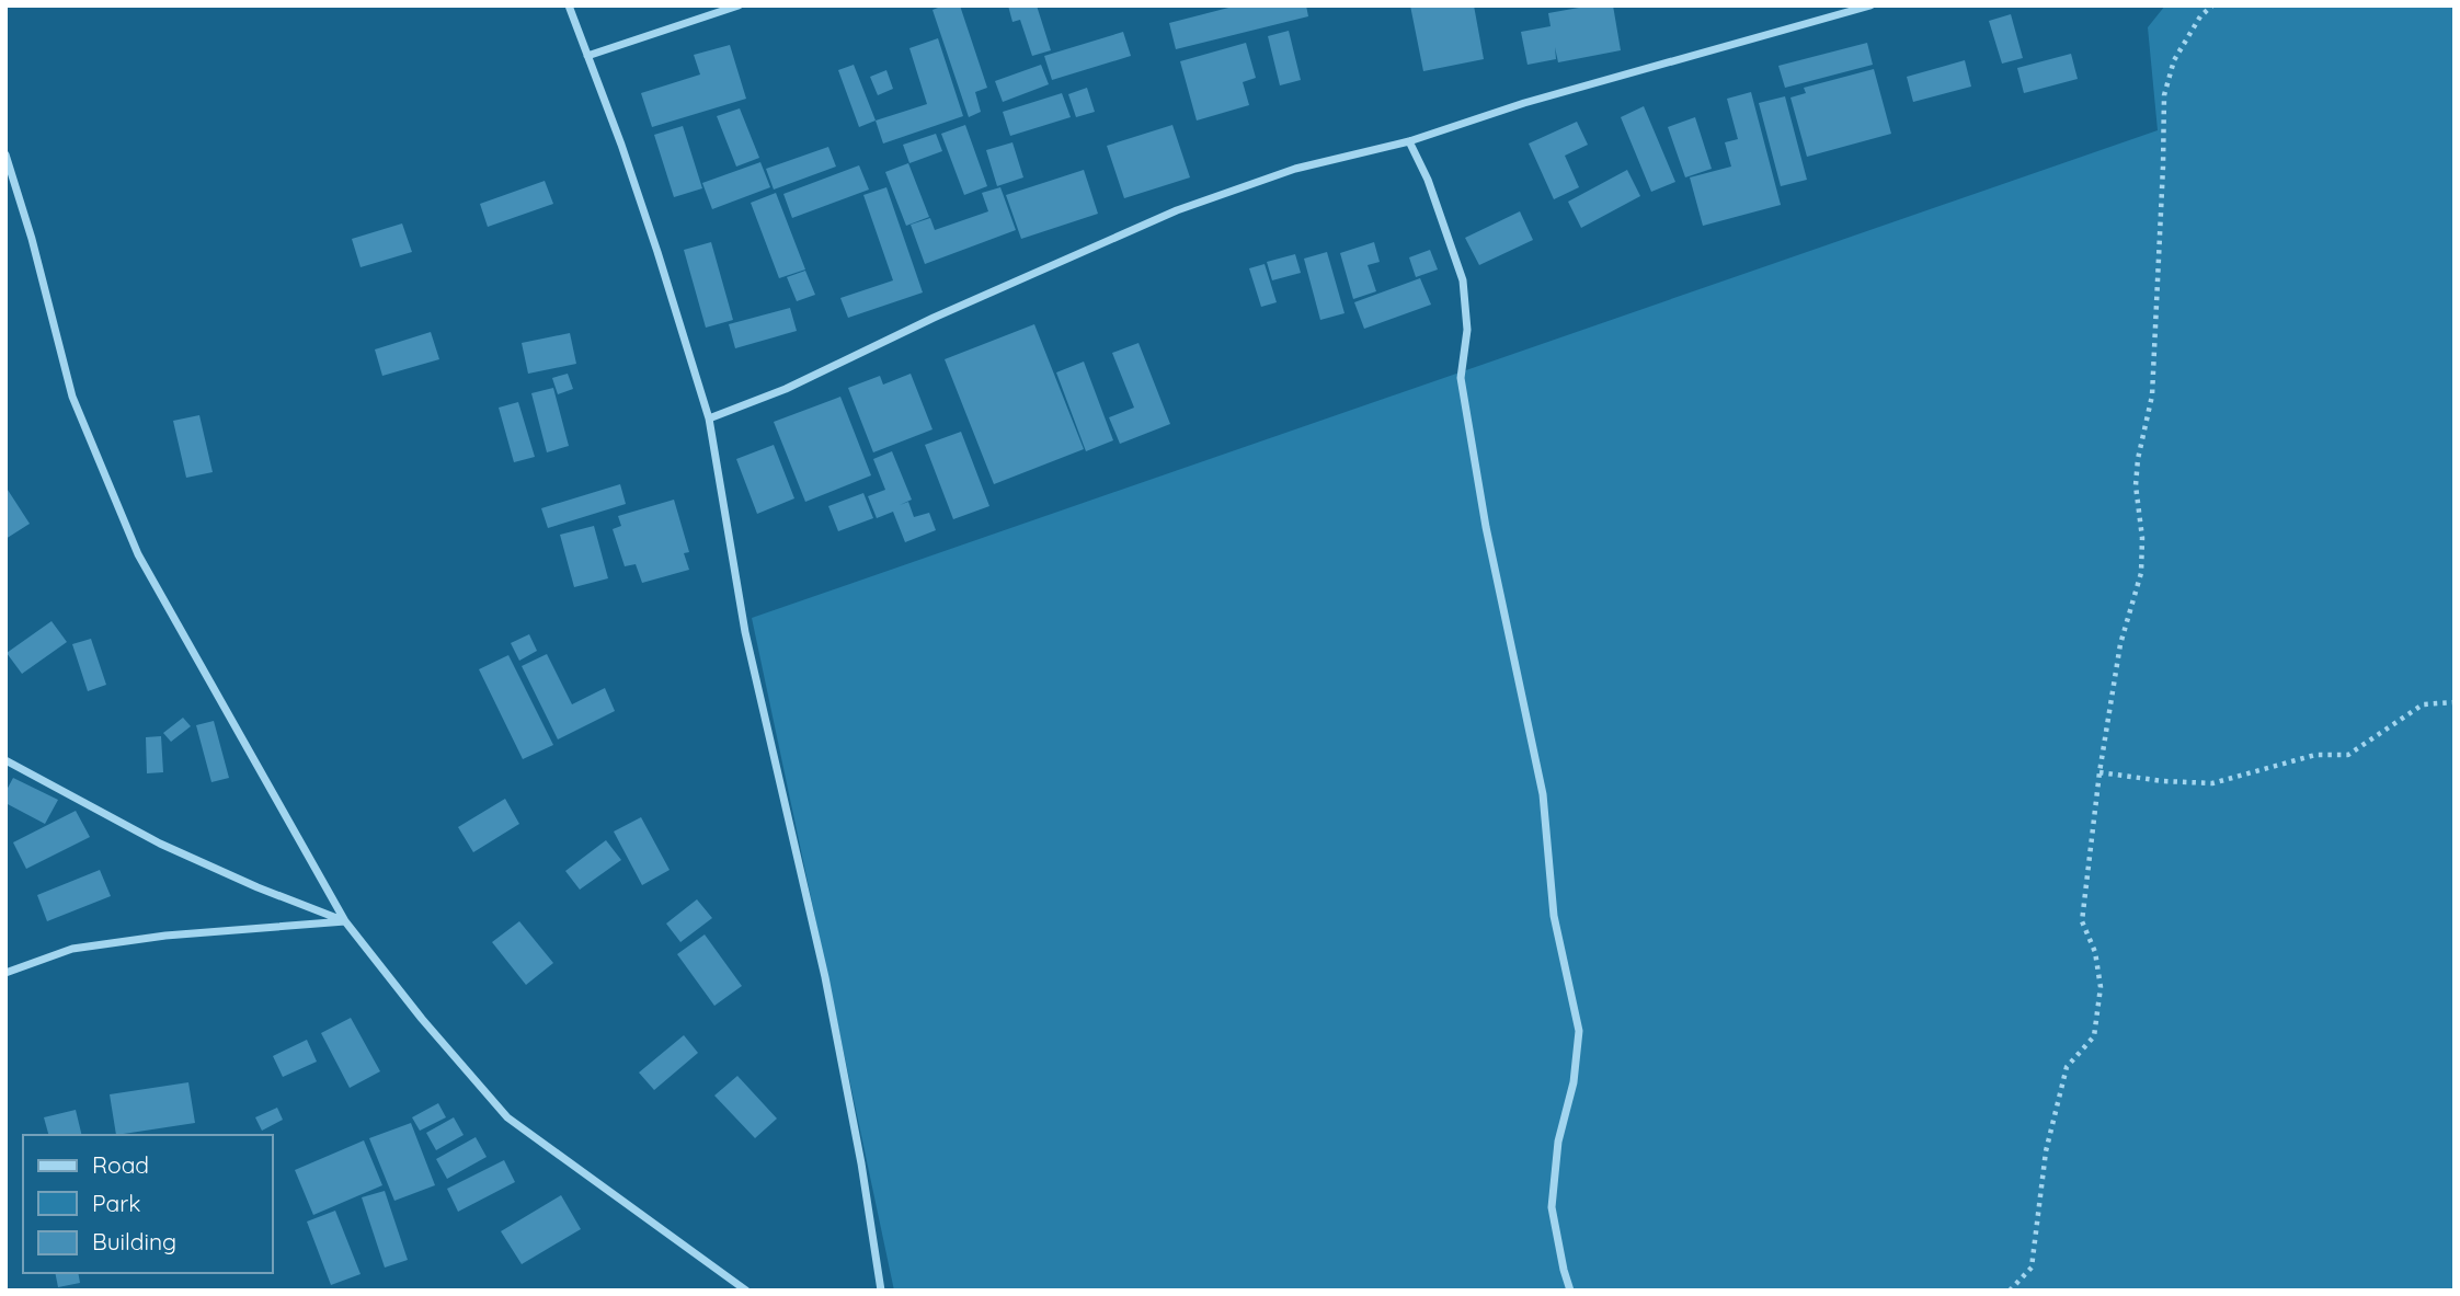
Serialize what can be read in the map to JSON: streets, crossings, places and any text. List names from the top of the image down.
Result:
{
  "legend": ["Road", "Park", "Building"]
}
